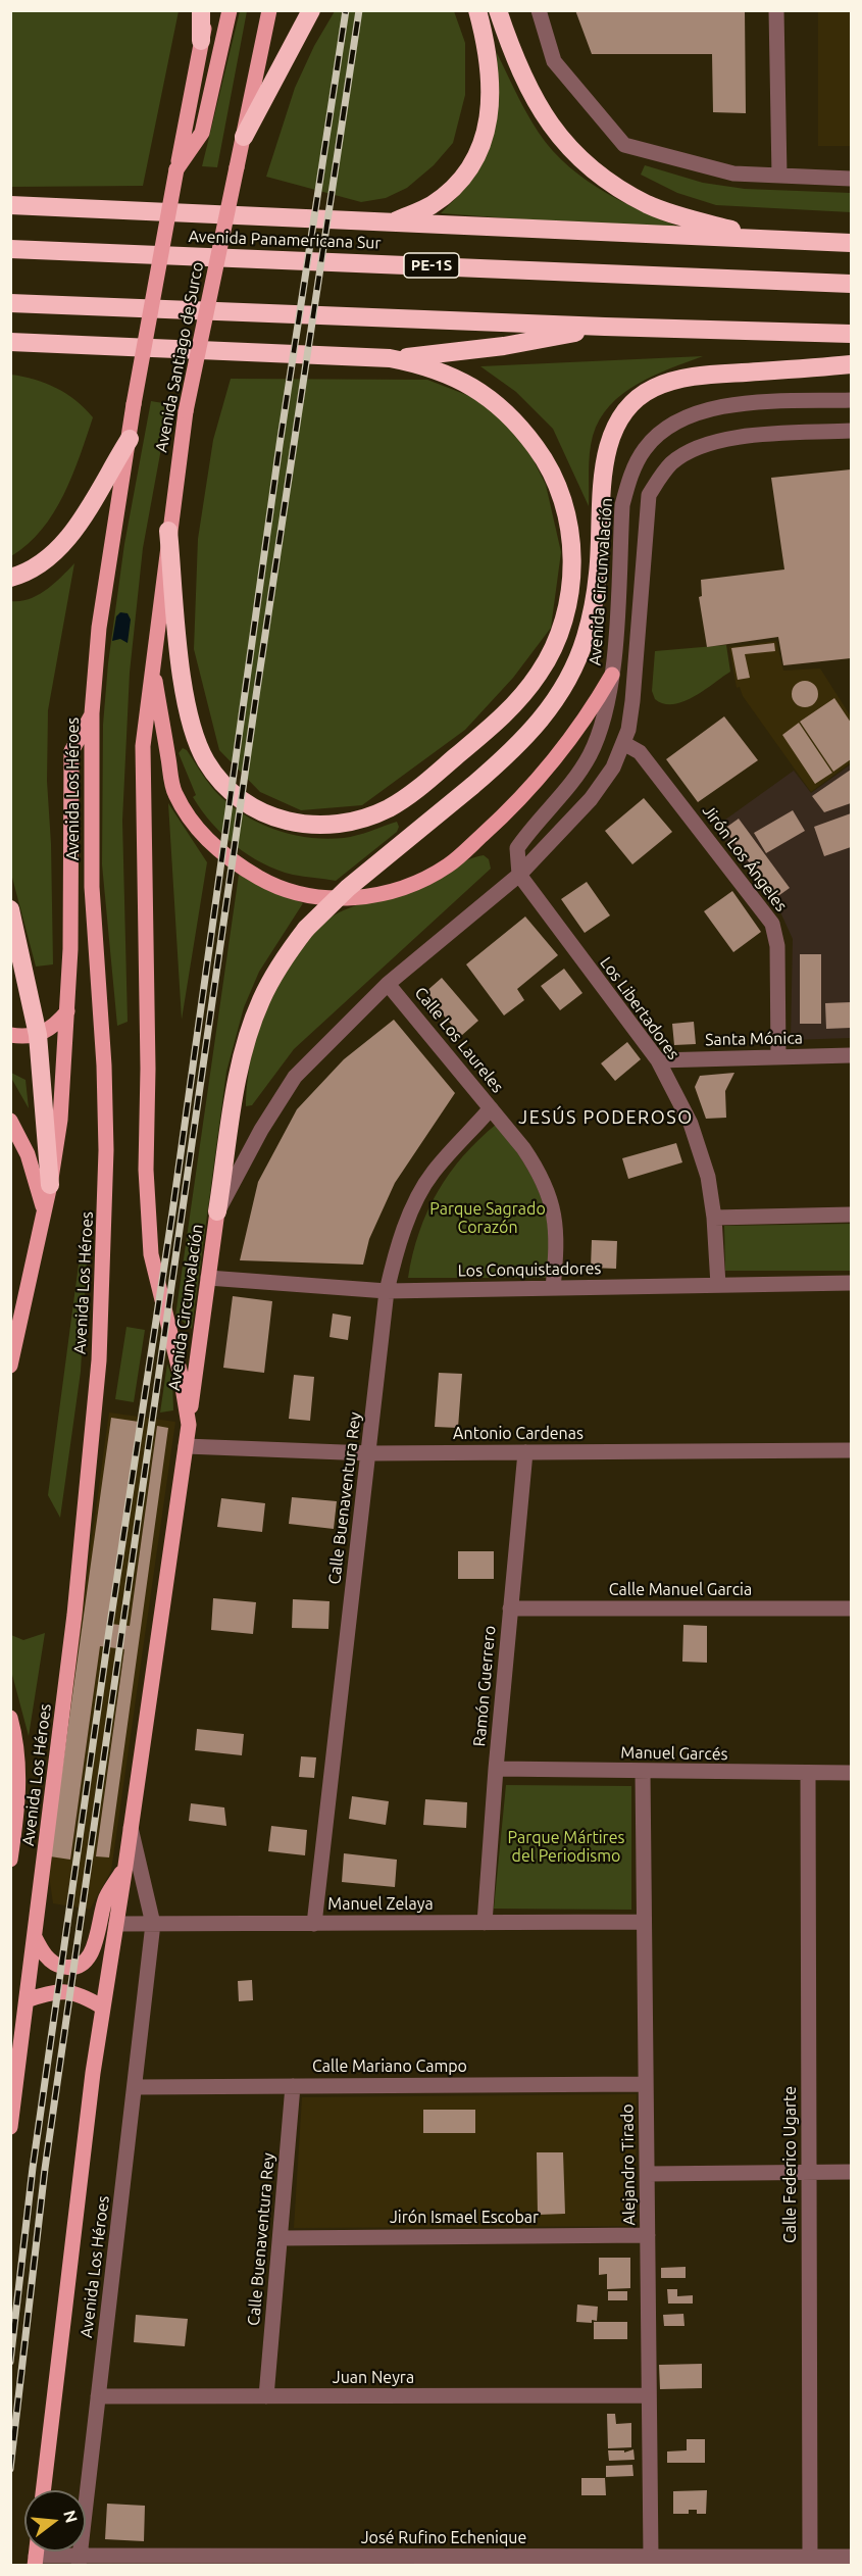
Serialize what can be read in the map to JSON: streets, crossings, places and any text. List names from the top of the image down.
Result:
{
  "streets": {
    "highway": ["Avenida Panamericana Sur", "PE-1S"],
    "main road": ["Avenida Santiago de Surco", "Avenida Circunvalación", "Avenida Los Héroes"],
    "street": [
      "Jirón Los Ángeles",
      "Los Libertadores",
      "Santa Mónica",
      "Calle Los Laureles",
      "Los Conquistadores",
      "Antonio Cardenas",
      "Calle Buenaventura Rey",
      "Calle Manuel Garcia",
      "Ramón Guerrero",
      "Manuel Garcés",
      "Manuel Zelaya",
      "Calle Mariano Campo",
      "Alejandro Tirado",
      "Calle Federico Ugarte",
      "Jirón Ismael Escobar",
      "Juan Neyra",
      "José Rufino Echenique"
    ]
  },
  "crossings": [
    ["Avenida Santiago de Surco", "Avenida Los Héroes"],
    ["Avenida Circunvalación", "Avenida Los Héroes"],
    ["Avenida Circunvalación", "Jirón Los Ángeles"],
    ["Avenida Circunvalación", "Los Libertadores"],
    ["Avenida Circunvalación", "Calle Los Laureles"],
    ["Avenida Circunvalación", "Los Conquistadores"],
    ["Avenida Los Héroes", "Antonio Cardenas"],
    ["Avenida Los Héroes", "Manuel Zelaya"],
    ["Avenida Los Héroes", "Calle Mariano Campo"],
    ["Avenida Los Héroes", "Juan Neyra"],
    ["Avenida Los Héroes", "José Rufino Echenique"],
    ["Jirón Los Ángeles", "Santa Mónica"],
    ["Los Libertadores", "Santa Mónica"],
    ["Los Libertadores", "Los Conquistadores"],
    ["Calle Los Laureles", "Los Conquistadores"],
    ["Calle Los Laureles", "Calle Buenaventura Rey"],
    ["Los Conquistadores", "Calle Buenaventura Rey"],
    ["Antonio Cardenas", "Calle Buenaventura Rey"],
    ["Antonio Cardenas", "Ramón Guerrero"],
    ["Calle Buenaventura Rey", "Manuel Zelaya"],
    ["Calle Buenaventura Rey", "Calle Mariano Campo"],
    ["Calle Buenaventura Rey", "Jirón Ismael Escobar"],
    ["Calle Buenaventura Rey", "Juan Neyra"],
    ["Calle Manuel Garcia", "Ramón Guerrero"],
    ["Ramón Guerrero", "Manuel Garcés"],
    ["Ramón Guerrero", "Manuel Zelaya"],
    ["Manuel Garcés", "Alejandro Tirado"],
    ["Manuel Garcés", "Calle Federico Ugarte"],
    ["Manuel Zelaya", "Alejandro Tirado"],
    ["Calle Mariano Campo", "Alejandro Tirado"],
    ["Alejandro Tirado", "Jirón Ismael Escobar"],
    ["Alejandro Tirado", "Juan Neyra"],
    ["Alejandro Tirado", "José Rufino Echenique"],
    ["Calle Federico Ugarte", "José Rufino Echenique"]
  ],
  "districts": ["JESÚS PODEROSO"],
  "parks": ["Parque Sagrado Corazón", "Parque Mártires del Periodismo"],
  "north": "right"
}
